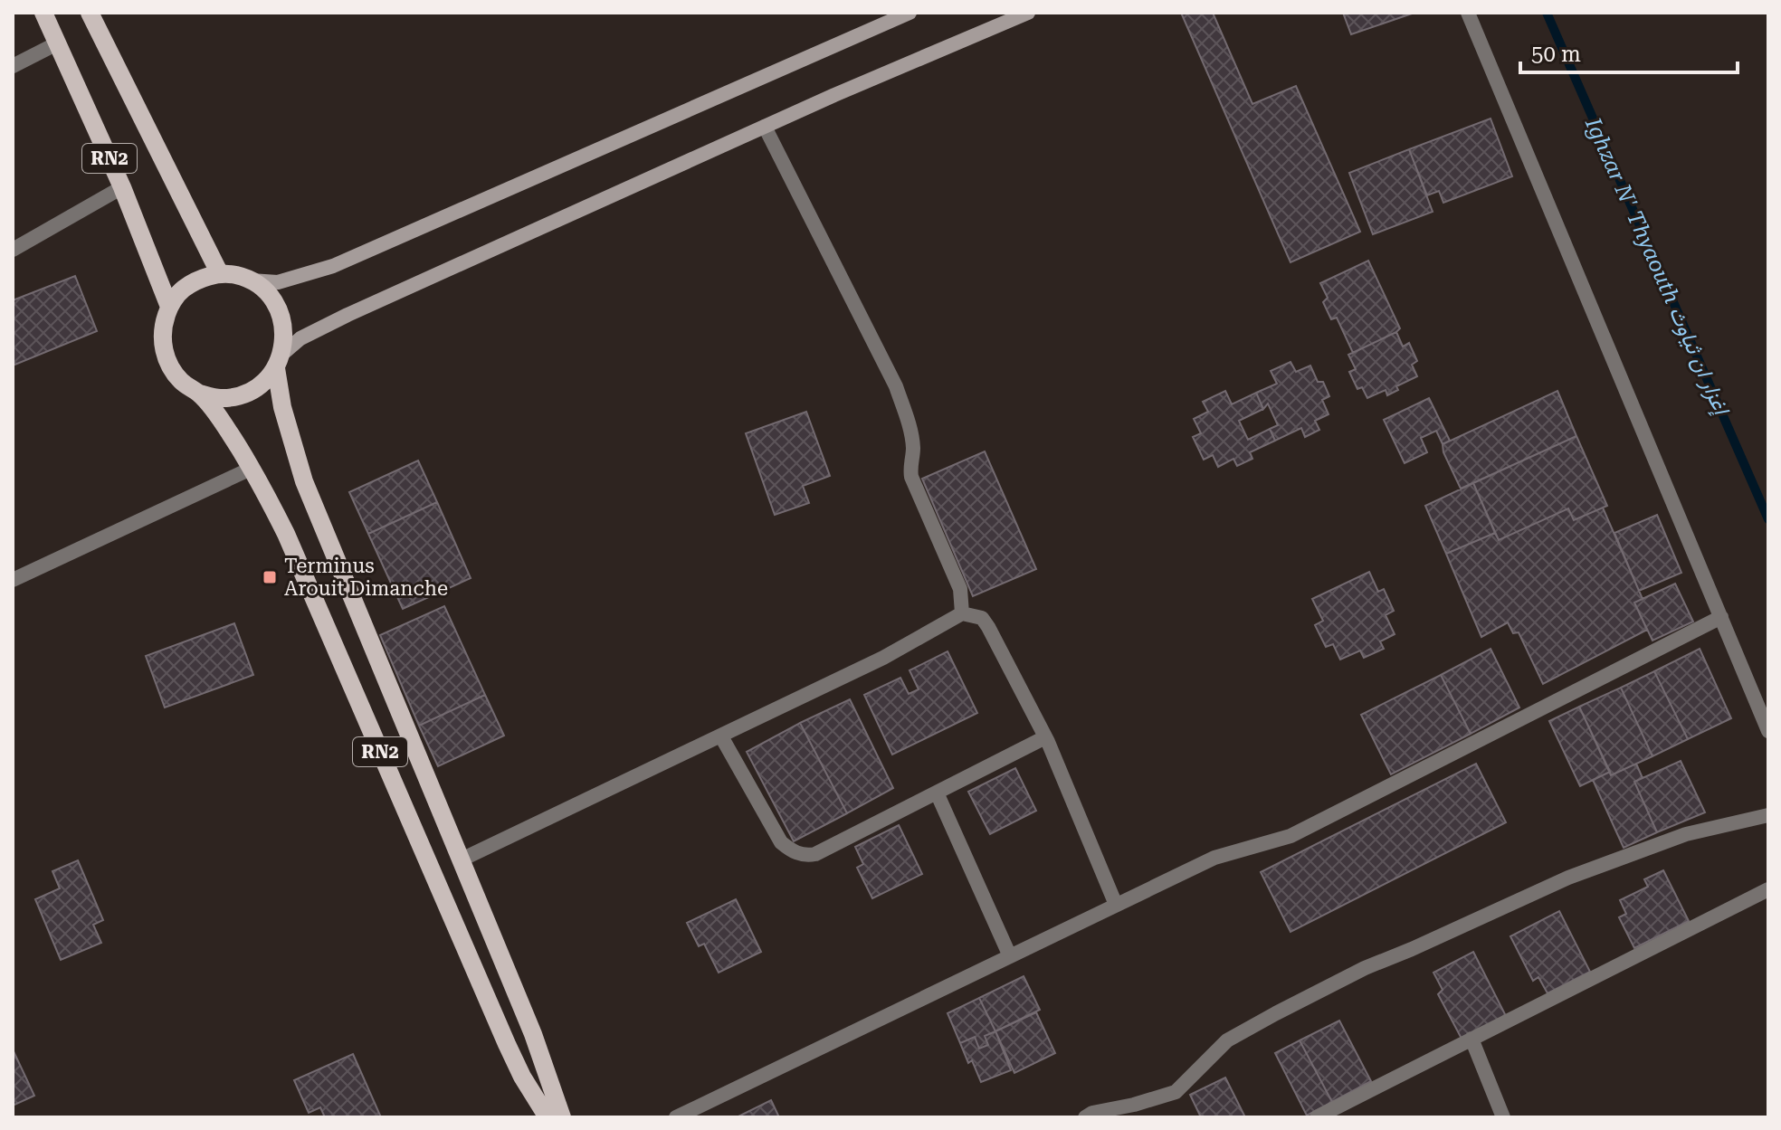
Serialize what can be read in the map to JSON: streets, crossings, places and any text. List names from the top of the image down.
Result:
{
  "streets": {
    "main road": ["RN2"]
  },
  "water": ["Ighzar N' Thyaouth إغزار ان ثياوث"],
  "places": {
    "transit": ["Terminus Arouit Dimanche"]
  },
  "scale_bar": "50 m"
}
